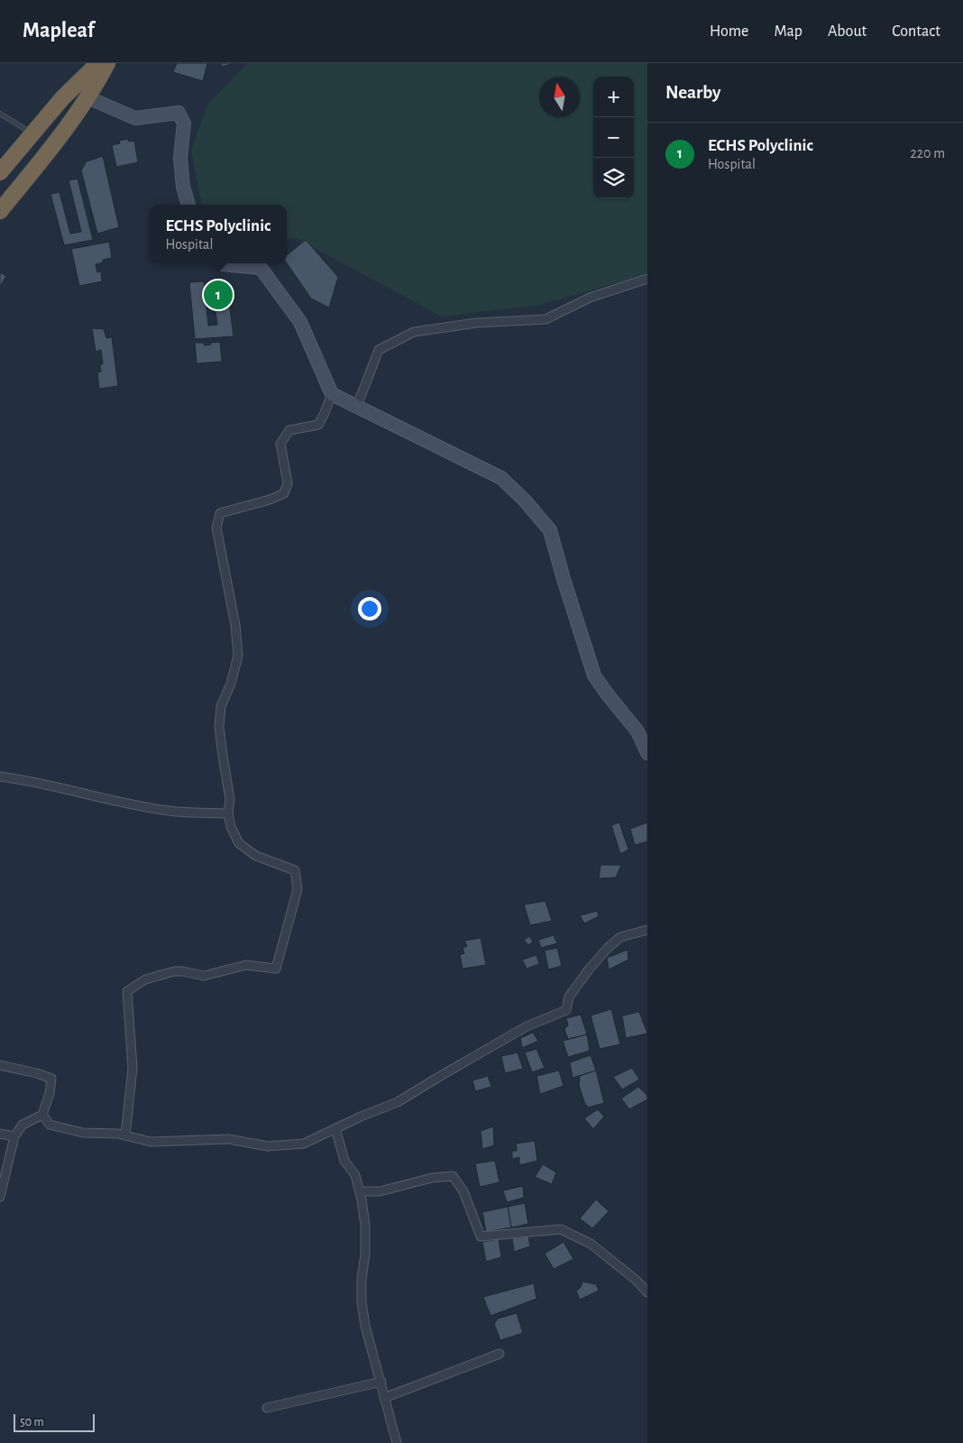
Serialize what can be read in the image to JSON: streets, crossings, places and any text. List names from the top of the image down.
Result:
{
  "scale_bar": "50 m",
  "north": "top",
  "page": {
    "header": "Mapleaf",
    "nav": [
      "Home",
      "Map",
      "About",
      "Contact"
    ],
    "heading": "Nearby",
    "map_buttons": ["+", "−"],
    "list": [
      {
        "mark": "1",
        "name": "ECHS Polyclinic",
        "note": "Hospital",
        "value": "220 m"
      }
    ],
    "popup": ["ECHS Polyclinic", "Hospital"],
    "pins": "1",
    "scale": "50 m"
  }
}
